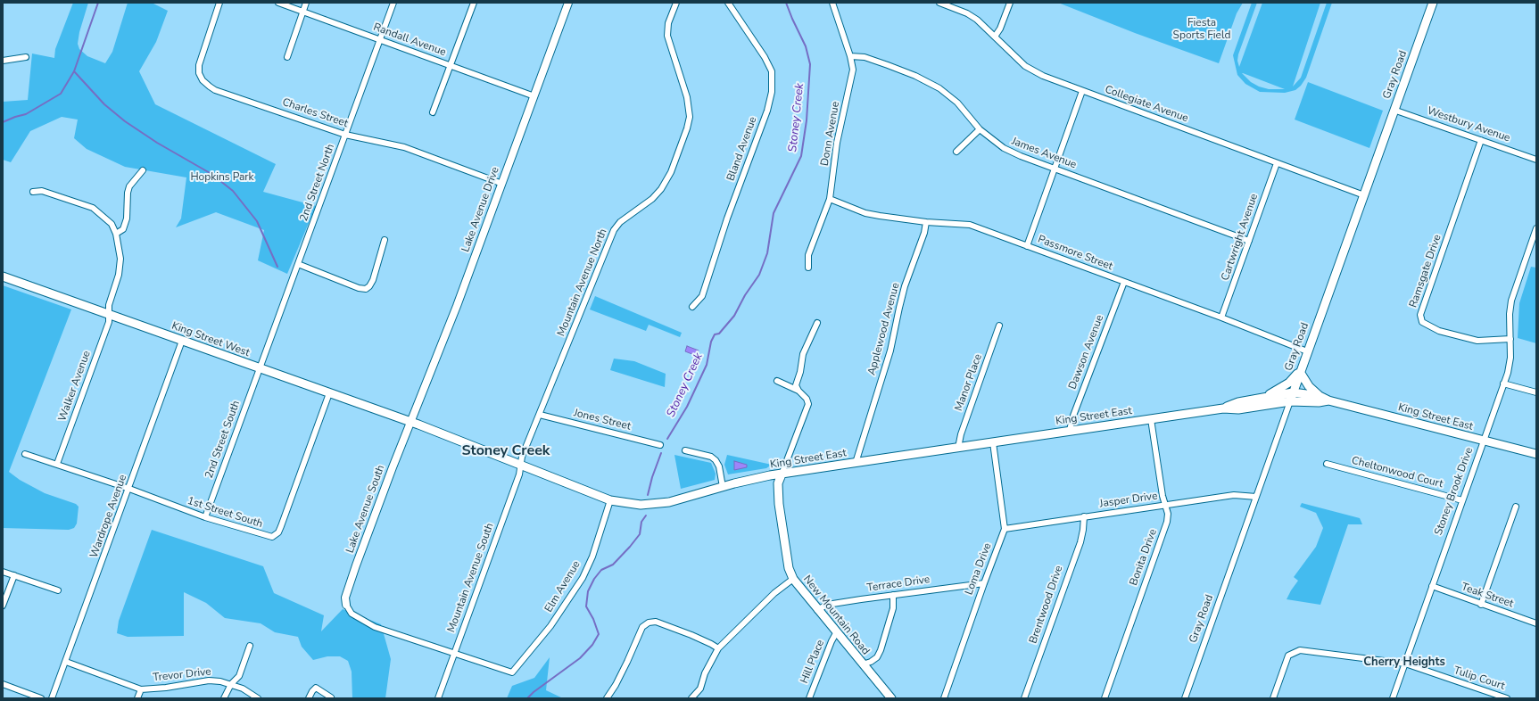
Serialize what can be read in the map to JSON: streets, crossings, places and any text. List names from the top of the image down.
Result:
{
  "streets": {
    "main road": [
      "Gray Road",
      "King Street West",
      "King Street East",
      "New Mountain Road"
    ],
    "street": [
      "Randall Avenue",
      "Collegiate Avenue",
      "Charles Street",
      "Westbury Avenue",
      "Donn Avenue",
      "Bland Avenue",
      "James Avenue",
      "2nd Street North",
      "Lake Avenue Drive",
      "Cartwright Avenue",
      "Passmore Street",
      "Ramsgate Drive",
      "Mountain Avenue North",
      "Applewood Avenue",
      "Dawson Avenue",
      "Manor Place",
      "Walker Avenue",
      "Jones Street",
      "2nd Street South",
      "Cheltonwood Court",
      "Stoney Brook Drive",
      "Jasper Drive",
      "Lake Avenue South",
      "1st Street South",
      "Wardrope Avenue",
      "Bonita Drive",
      "Loma Drive",
      "Mountain Avenue South",
      "Terrace Drive",
      "Elm Avenue",
      "Teak Street",
      "Brentwood Drive",
      "Hill Place",
      "Trevor Drive",
      "Tulip Court"
    ]
  },
  "crossings": [
    ["Randall Avenue", "2nd Street North"],
    ["Randall Avenue", "Lake Avenue Drive"],
    ["Gray Road", "Collegiate Avenue"],
    ["Gray Road", "Westbury Avenue"],
    ["Gray Road", "Passmore Street"],
    ["Gray Road", "King Street East"],
    ["Gray Road", "Jasper Drive"],
    ["Collegiate Avenue", "Cartwright Avenue"],
    ["Charles Street", "2nd Street North"],
    ["Charles Street", "Lake Avenue Drive"],
    ["Westbury Avenue", "Ramsgate Drive"],
    ["Donn Avenue", "James Avenue"],
    ["Donn Avenue", "Passmore Street"],
    ["James Avenue", "Cartwright Avenue"],
    ["2nd Street North", "King Street West"],
    ["2nd Street North", "2nd Street South"],
    ["Lake Avenue Drive", "King Street West"],
    ["Lake Avenue Drive", "King Street East"],
    ["Lake Avenue Drive", "Lake Avenue South"],
    ["Cartwright Avenue", "Passmore Street"],
    ["Passmore Street", "Applewood Avenue"],
    ["Passmore Street", "Dawson Avenue"],
    ["Ramsgate Drive", "Stoney Brook Drive"],
    ["Mountain Avenue North", "King Street East"],
    ["Mountain Avenue North", "Jones Street"],
    ["Mountain Avenue North", "Mountain Avenue South"],
    ["Applewood Avenue", "King Street East"],
    ["King Street West", "Walker Avenue"],
    ["King Street West", "King Street East"],
    ["King Street West", "2nd Street South"],
    ["King Street West", "Lake Avenue South"],
    ["King Street West", "1st Street South"],
    ["King Street West", "Wardrope Avenue"],
    ["Dawson Avenue", "King Street East"],
    ["Manor Place", "King Street East"],
    ["Walker Avenue", "1st Street South"],
    ["King Street East", "Stoney Brook Drive"],
    ["King Street East", "Lake Avenue South"],
    ["King Street East", "Bonita Drive"],
    ["King Street East", "Loma Drive"],
    ["King Street East", "Mountain Avenue South"],
    ["King Street East", "Elm Avenue"],
    ["King Street East", "New Mountain Road"],
    ["2nd Street South", "1st Street South"],
    ["Cheltonwood Court", "Stoney Brook Drive"],
    ["Stoney Brook Drive", "Teak Street"],
    ["Stoney Brook Drive", "Tulip Court"],
    ["Jasper Drive", "Bonita Drive"],
    ["Jasper Drive", "Loma Drive"],
    ["Jasper Drive", "Brentwood Drive"],
    ["1st Street South", "Wardrope Avenue"],
    ["Wardrope Avenue", "Trevor Drive"],
    ["Loma Drive", "Terrace Drive"],
    ["Mountain Avenue South", "Elm Avenue"],
    ["Terrace Drive", "New Mountain Road"],
    ["New Mountain Road", "Hill Place"]
  ],
  "districts": ["Stoney Creek", "Cherry Heights"],
  "water": ["Stoney Creek"],
  "parks": ["Fiesta Sports Field", "Hopkins Park"]
}
